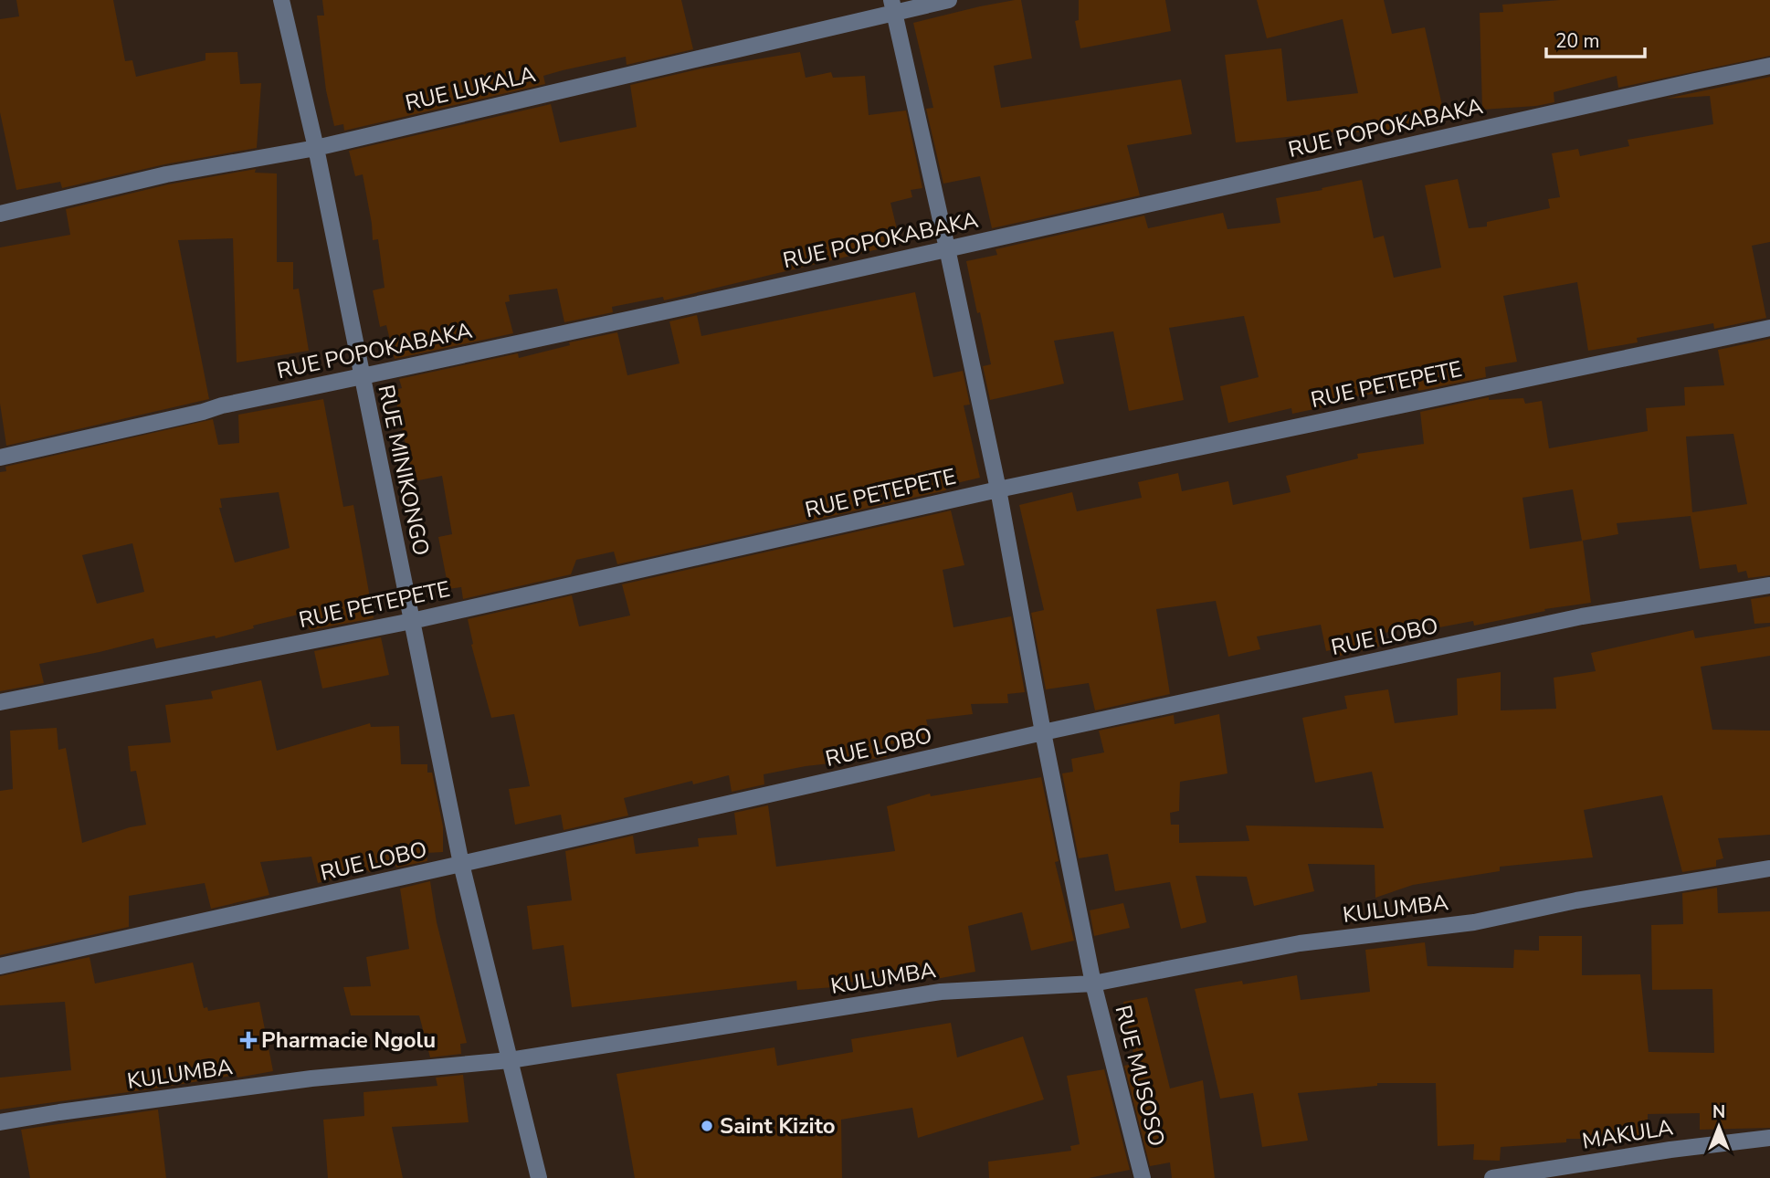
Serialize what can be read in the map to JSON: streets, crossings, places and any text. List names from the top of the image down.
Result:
{
  "streets": {
    "street": [
      "RUE LUKALA",
      "RUE POPOKABAKA",
      "RUE PETEPETE",
      "RUE MINIKONGO",
      "RUE LOBO",
      "KULUMBA",
      "RUE MUSOSO",
      "MAKULA"
    ]
  },
  "crossings": [
    ["RUE LUKALA", "RUE MINIKONGO"],
    ["RUE LUKALA", "RUE MUSOSO"],
    ["RUE POPOKABAKA", "RUE MINIKONGO"],
    ["RUE POPOKABAKA", "RUE MUSOSO"],
    ["RUE PETEPETE", "RUE MINIKONGO"],
    ["RUE PETEPETE", "RUE MUSOSO"],
    ["RUE MINIKONGO", "RUE LOBO"],
    ["RUE MINIKONGO", "KULUMBA"],
    ["RUE LOBO", "RUE MUSOSO"],
    ["KULUMBA", "RUE MUSOSO"]
  ],
  "places": {
    "health": ["Pharmacie Ngolu"],
    "other": ["Saint Kizito"]
  },
  "scale_bar": "20 m",
  "north": "top"
}
